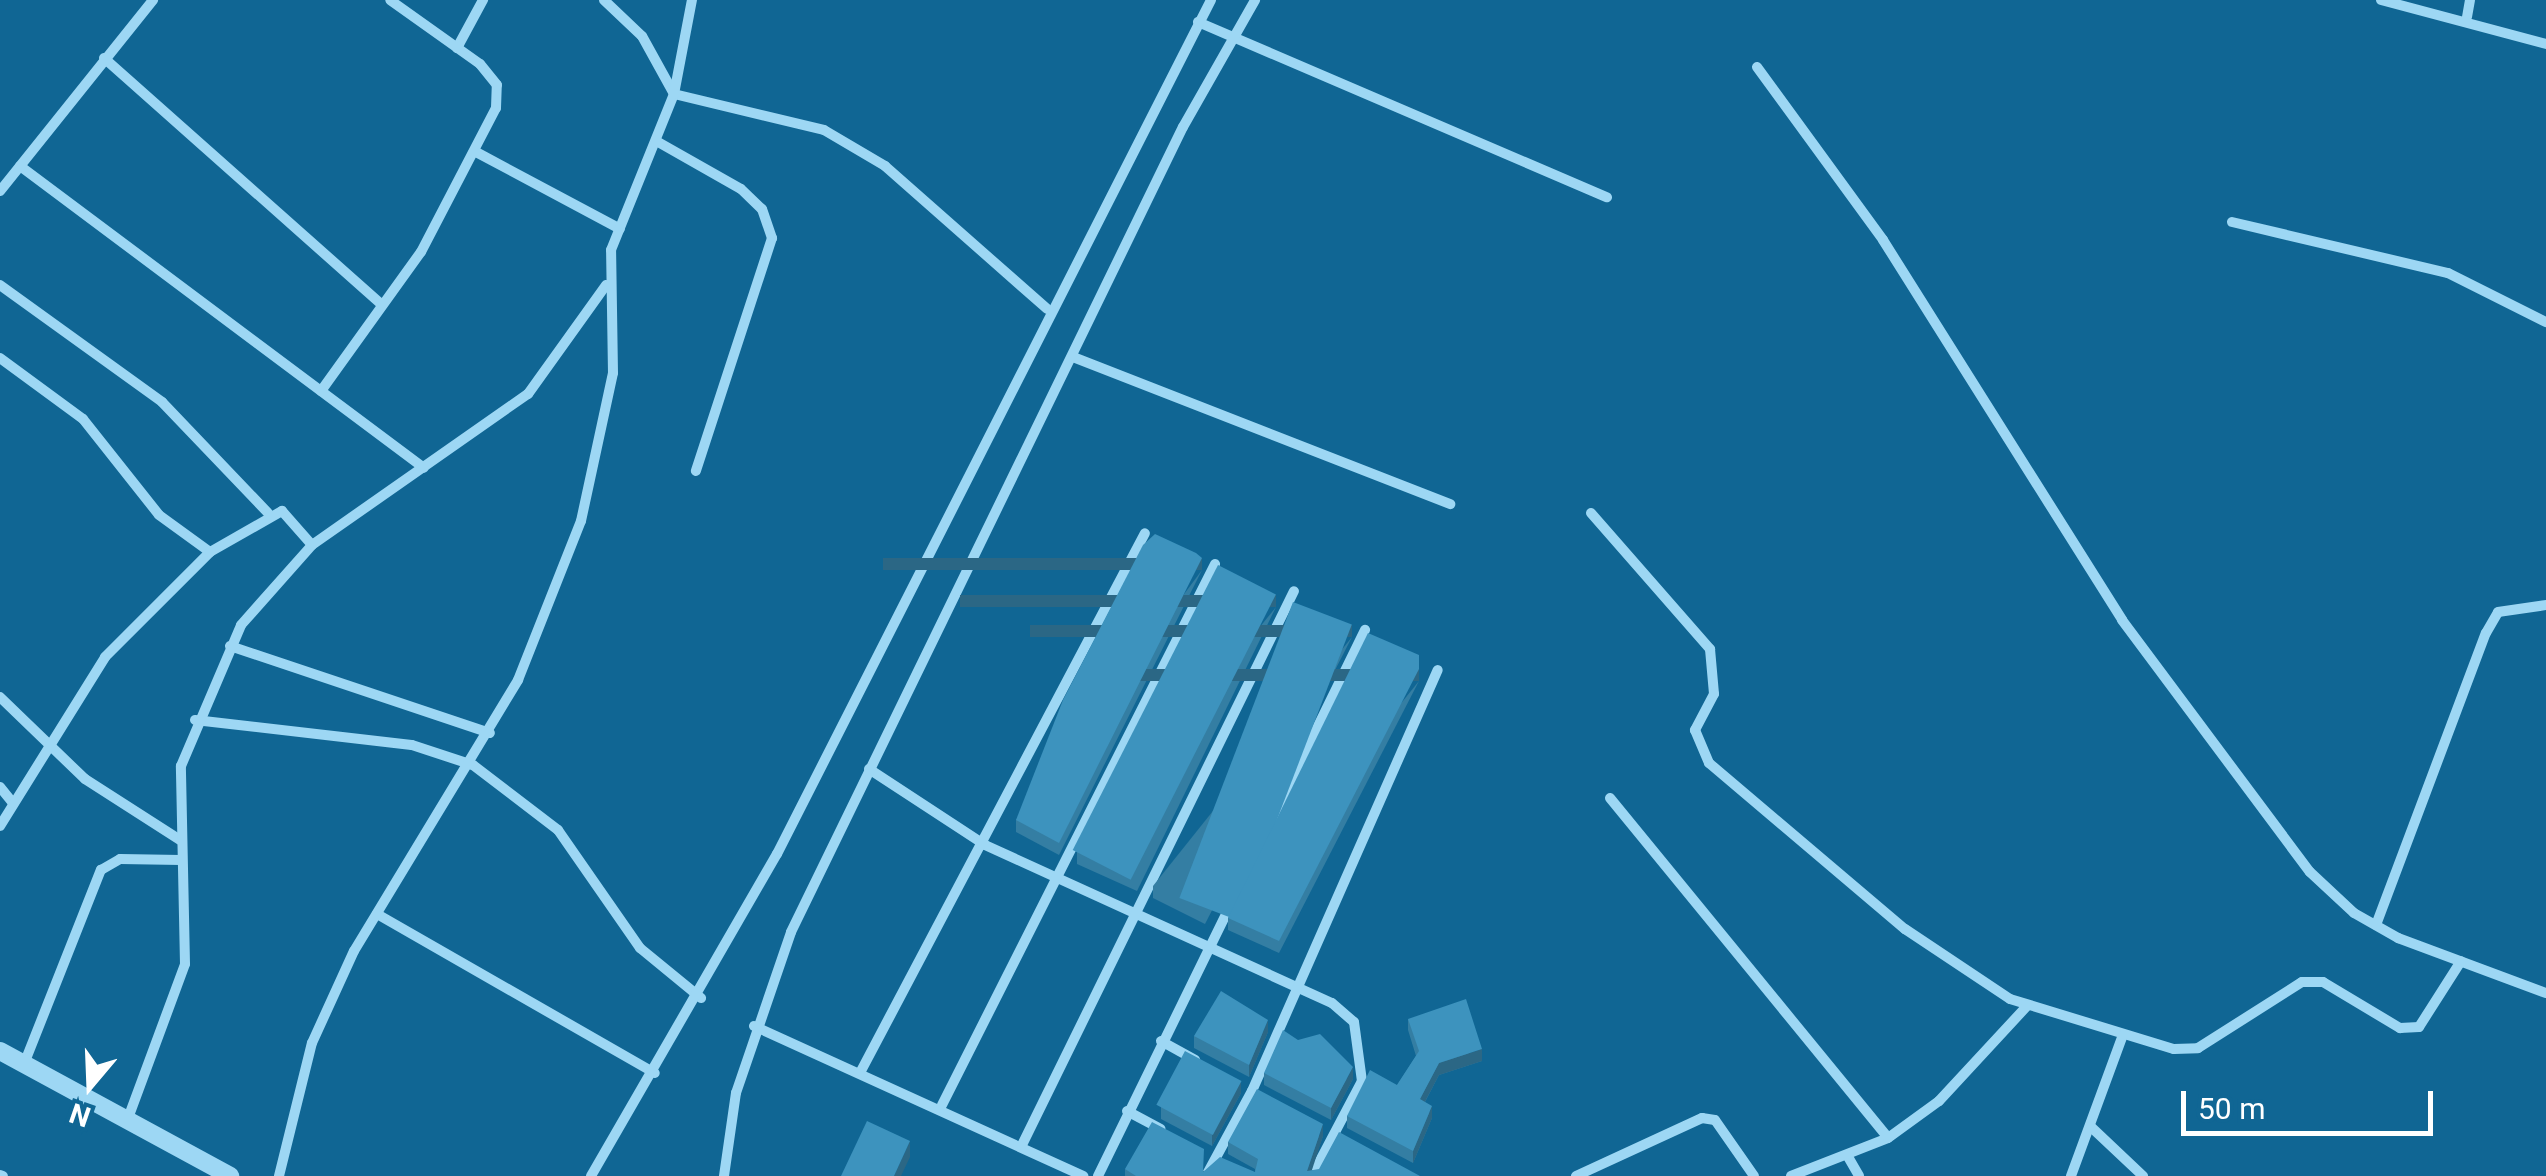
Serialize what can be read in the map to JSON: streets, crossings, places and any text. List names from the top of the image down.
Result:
{
  "scale_bar": "50 m",
  "north": "bottom"
}
